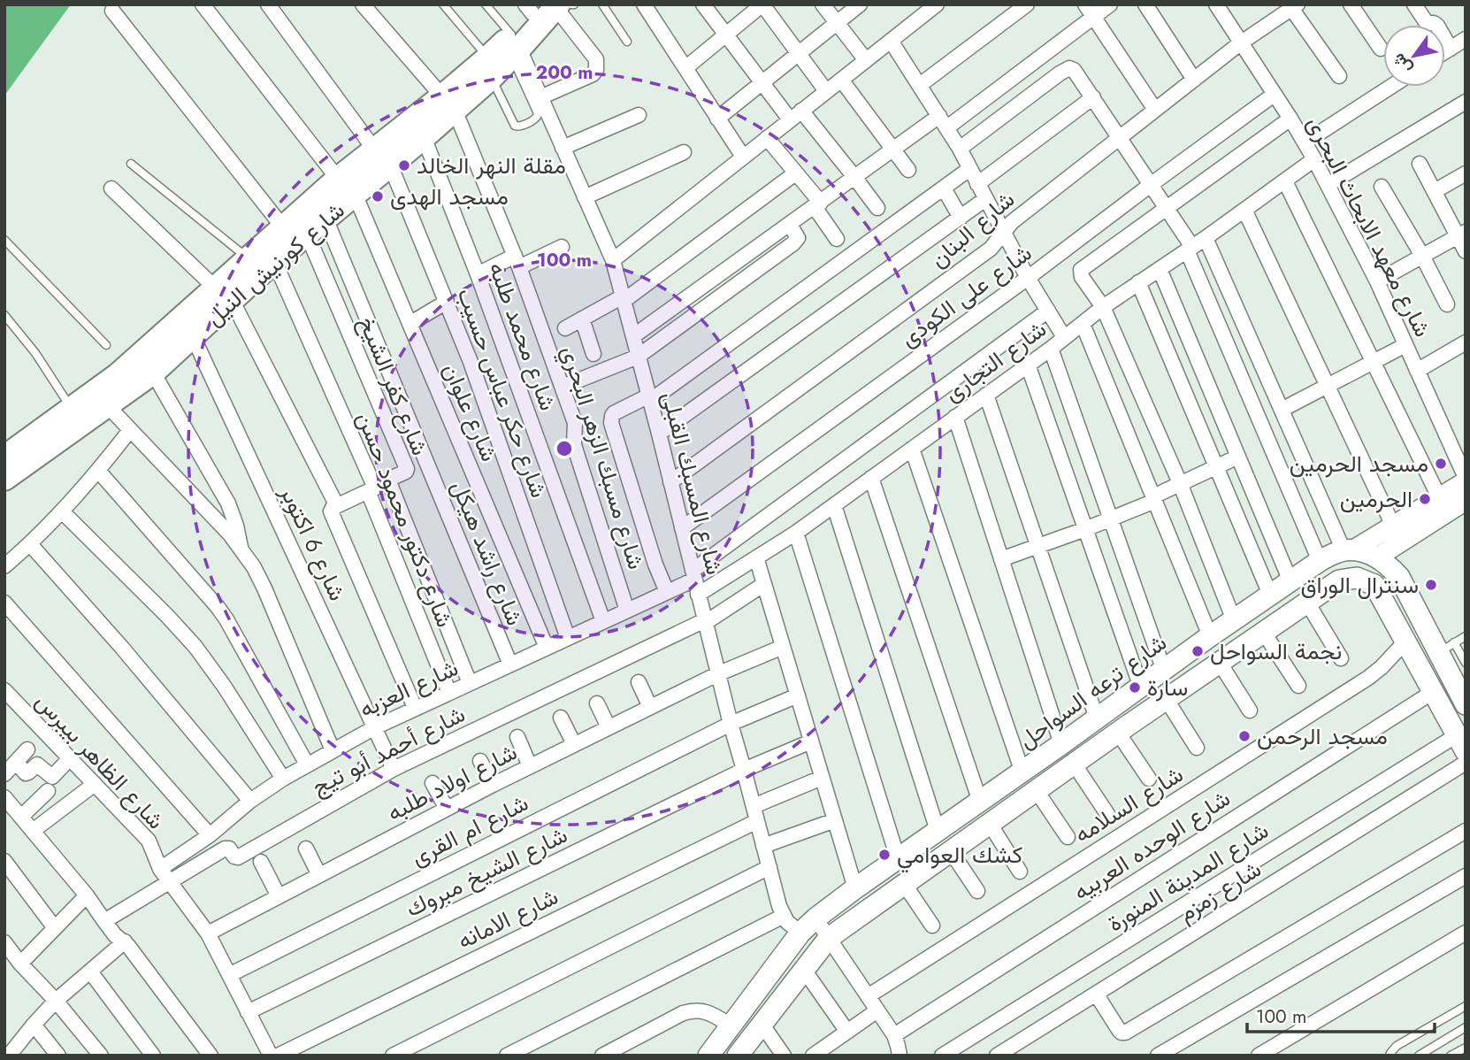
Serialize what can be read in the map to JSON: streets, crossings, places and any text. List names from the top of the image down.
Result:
{
  "streets": {
    "main road": ["شارع كورنيش النيل", "شارع ترعه السواحل"],
    "street": [
      "شارع معهد الابحاث البحرى",
      "شارع البنان",
      "شارع على الكودى",
      "شارع محمد طلبه",
      "شارع التجارى",
      "شارع كفر الشيخ",
      "شارع حكر عباس حسيب",
      "شارع علوان",
      "شارع مسبك الزهر البحري",
      "شارع المسبك القبلى",
      "شارع دكتور محمود حسن",
      "شارع 6 اكتوبر",
      "شارع راشد هيكل",
      "شارع العزبه",
      "شارع أحمد أبو تيج",
      "شارع الظاهر بيبرس",
      "شارع اولاد طلبه",
      "شارع السلامه",
      "شارع ام القرى",
      "شارع الوحده العربيه",
      "شارع الشيخ مبروك",
      "شارع المدينة المنورة",
      "شارع زمزم",
      "شارع الامانه"
    ]
  },
  "crossings": [
    ["شارع معهد الابحاث البحرى", "شارع البنان"],
    ["شارع معهد الابحاث البحرى", "شارع على الكودى"],
    ["شارع معهد الابحاث البحرى", "شارع التجارى"],
    ["شارع البنان", "شارع المسبك القبلى"],
    ["شارع كورنيش النيل", "شارع محمد طلبه"],
    ["شارع كورنيش النيل", "شارع كفر الشيخ"],
    ["شارع كورنيش النيل", "شارع حكر عباس حسيب"],
    ["شارع كورنيش النيل", "شارع علوان"],
    ["شارع كورنيش النيل", "شارع مسبك الزهر البحري"],
    ["شارع كورنيش النيل", "شارع المسبك القبلى"],
    ["شارع كورنيش النيل", "شارع دكتور محمود حسن"],
    ["شارع كورنيش النيل", "شارع 6 اكتوبر"],
    ["شارع كورنيش النيل", "شارع راشد هيكل"],
    ["شارع على الكودى", "شارع المسبك القبلى"],
    ["شارع محمد طلبه", "شارع العزبه"],
    ["شارع التجارى", "شارع المسبك القبلى"],
    ["شارع كفر الشيخ", "شارع العزبه"],
    ["شارع حكر عباس حسيب", "شارع العزبه"],
    ["شارع علوان", "شارع العزبه"],
    ["شارع مسبك الزهر البحري", "شارع العزبه"],
    ["شارع المسبك القبلى", "شارع العزبه"],
    ["شارع المسبك القبلى", "شارع ترعه السواحل"],
    ["شارع المسبك القبلى", "شارع أحمد أبو تيج"],
    ["شارع المسبك القبلى", "شارع اولاد طلبه"],
    ["شارع المسبك القبلى", "شارع ام القرى"],
    ["شارع المسبك القبلى", "شارع الشيخ مبروك"],
    ["شارع المسبك القبلى", "شارع الامانه"],
    ["شارع دكتور محمود حسن", "شارع العزبه"],
    ["شارع 6 اكتوبر", "شارع العزبه"],
    ["شارع 6 اكتوبر", "شارع أحمد أبو تيج"],
    ["شارع راشد هيكل", "شارع العزبه"],
    ["شارع العزبه", "شارع الظاهر بيبرس"],
    ["شارع ترعه السواحل", "شارع السلامه"],
    ["شارع ترعه السواحل", "شارع الوحده العربيه"],
    ["شارع ترعه السواحل", "شارع المدينة المنورة"],
    ["شارع أحمد أبو تيج", "شارع الظاهر بيبرس"],
    ["شارع الظاهر بيبرس", "شارع اولاد طلبه"],
    ["شارع الظاهر بيبرس", "شارع ام القرى"],
    ["شارع الظاهر بيبرس", "شارع الشيخ مبروك"]
  ],
  "places": [
    "مقلة النهر الخالد",
    "مسجد الهدى",
    "مسجد الحرمين",
    "الحرمين",
    "سنترال الوراق",
    "نجمة السواحل",
    "سارة",
    "مسجد الرحمن",
    "كشك العوامي"
  ],
  "scale_bar": "100 m",
  "north": "bottom left",
  "rings": ["200 m", "100 m"]
}
